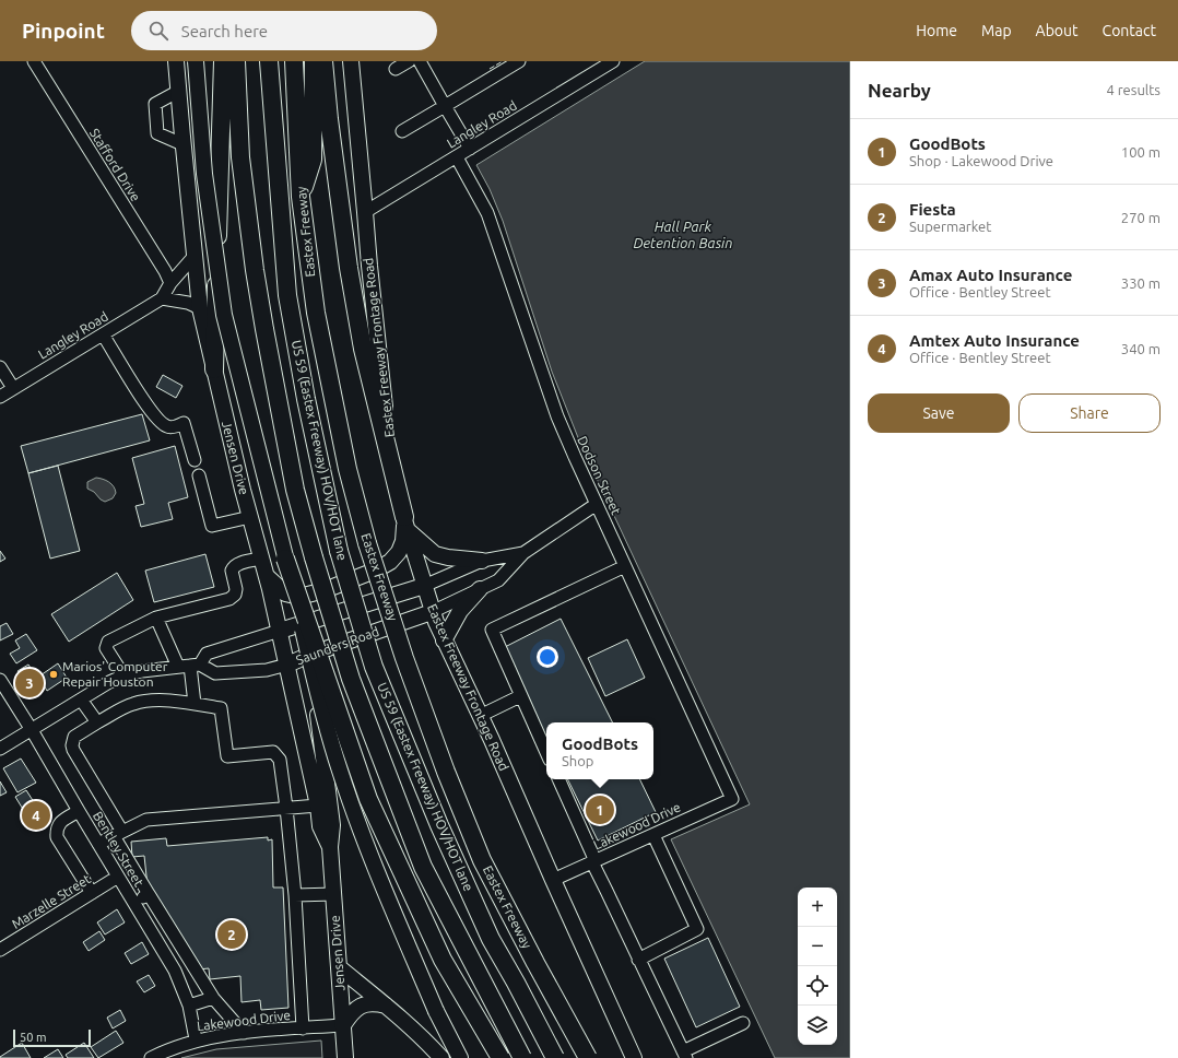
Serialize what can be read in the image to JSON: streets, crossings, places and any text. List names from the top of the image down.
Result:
{
  "streets": {
    "highway": ["Eastex Freeway", "US 59 (Eastex Freeway) HOV/HOT lane"],
    "main road": ["Eastex Freeway Frontage Road", "Jensen Drive", "Saunders Road"],
    "street": [
      "Langley Road",
      "Stafford Drive",
      "Dodson Street",
      "Lakewood Drive",
      "Bentley Street",
      "Marzelle Street"
    ]
  },
  "crossings": [
    ["Langley Road", "Stafford Drive"],
    ["Langley Road", "Eastex Freeway Frontage Road"],
    ["Langley Road", "Jensen Drive"],
    ["Langley Road", "Dodson Street"],
    ["Eastex Freeway Frontage Road", "Saunders Road"],
    ["Eastex Freeway Frontage Road", "Lakewood Drive"],
    ["Jensen Drive", "Saunders Road"],
    ["Jensen Drive", "Lakewood Drive"],
    ["Dodson Street", "Saunders Road"],
    ["Dodson Street", "Lakewood Drive"],
    ["Lakewood Drive", "Bentley Street"],
    ["Bentley Street", "Marzelle Street"]
  ],
  "water": ["Hall Park Detention Basin"],
  "places": ["Marios' Computer Repair Houston"],
  "scale_bar": "50 m",
  "page": {
    "header": "Pinpoint",
    "search": "Search here",
    "nav": [
      "Home",
      "Map",
      "About",
      "Contact"
    ],
    "heading": ["Nearby", "4 results"],
    "list": [
      {
        "mark": "1",
        "name": "GoodBots",
        "note": "Shop · Lakewood Drive",
        "value": "100 m"
      },
      {
        "mark": "2",
        "name": "Fiesta",
        "note": "Supermarket",
        "value": "270 m"
      },
      {
        "mark": "3",
        "name": "Amax Auto Insurance",
        "note": "Office · Bentley Street",
        "value": "330 m"
      },
      {
        "mark": "4",
        "name": "Amtex Auto Insurance",
        "note": "Office · Bentley Street",
        "value": "340 m"
      }
    ],
    "buttons": ["Save", "Share"],
    "pins": [
      "3",
      "1",
      "4",
      "2"
    ],
    "popup": ["GoodBots", "Shop"],
    "map_buttons": ["+", "−"],
    "scale": "50 m"
  }
}
